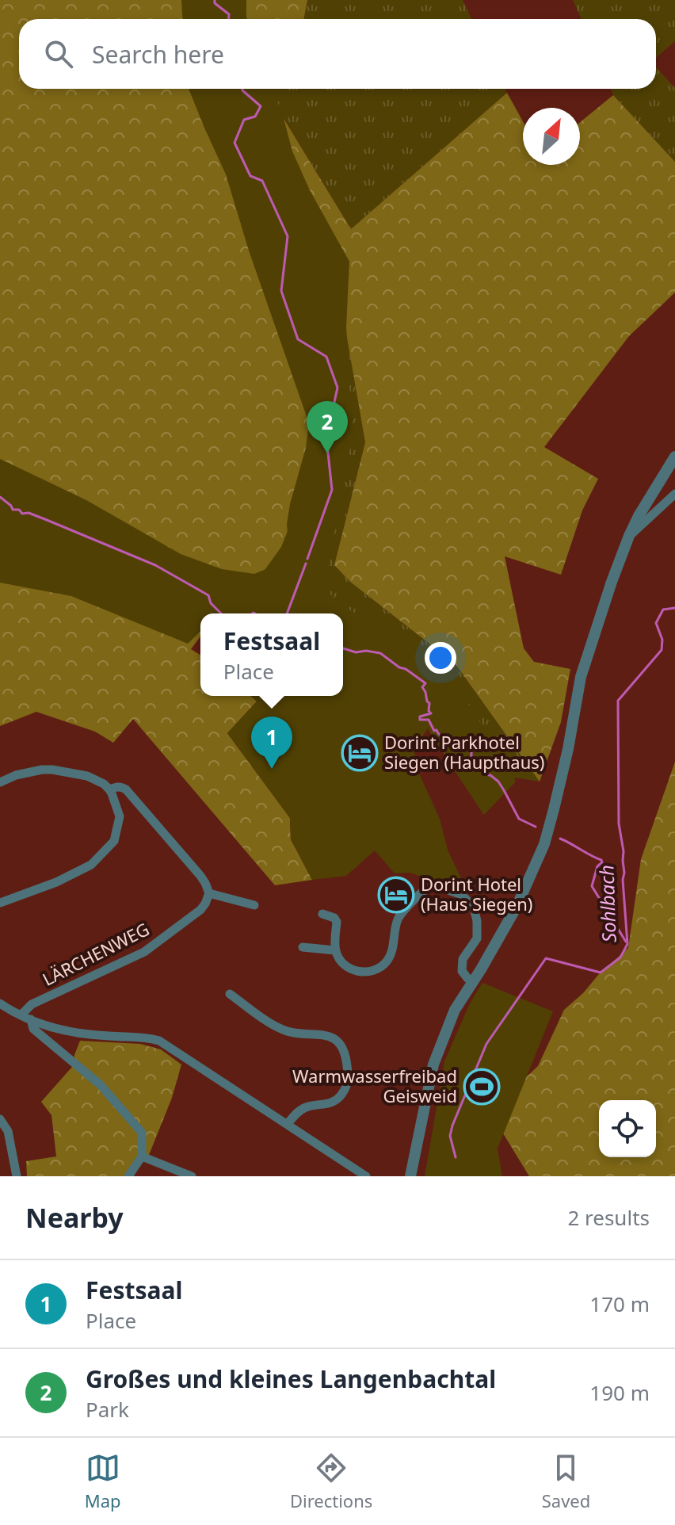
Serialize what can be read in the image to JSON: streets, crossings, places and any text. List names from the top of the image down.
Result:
{
  "streets": {
    "street": ["LÄRCHENWEG"]
  },
  "water": ["Sohlbach"],
  "places": {
    "hotel": ["Dorint Parkhotel Siegen (Haupthaus)", "Dorint Hotel (Haus Siegen)"],
    "sports": ["Warmwasserfreibad Geisweid"]
  },
  "north": "top right",
  "page": {
    "search": "Search here",
    "pins": ["2", "1"],
    "popup": ["Festsaal", "Place"],
    "heading": ["Nearby", "2 results"],
    "list": [
      {
        "mark": "1",
        "name": "Festsaal",
        "note": "Place",
        "value": "170 m"
      },
      {
        "mark": "2",
        "name": "Großes und kleines Langenbachtal",
        "note": "Park",
        "value": "190 m"
      }
    ],
    "nav": ["Map", "Directions", "Saved"]
  }
}
